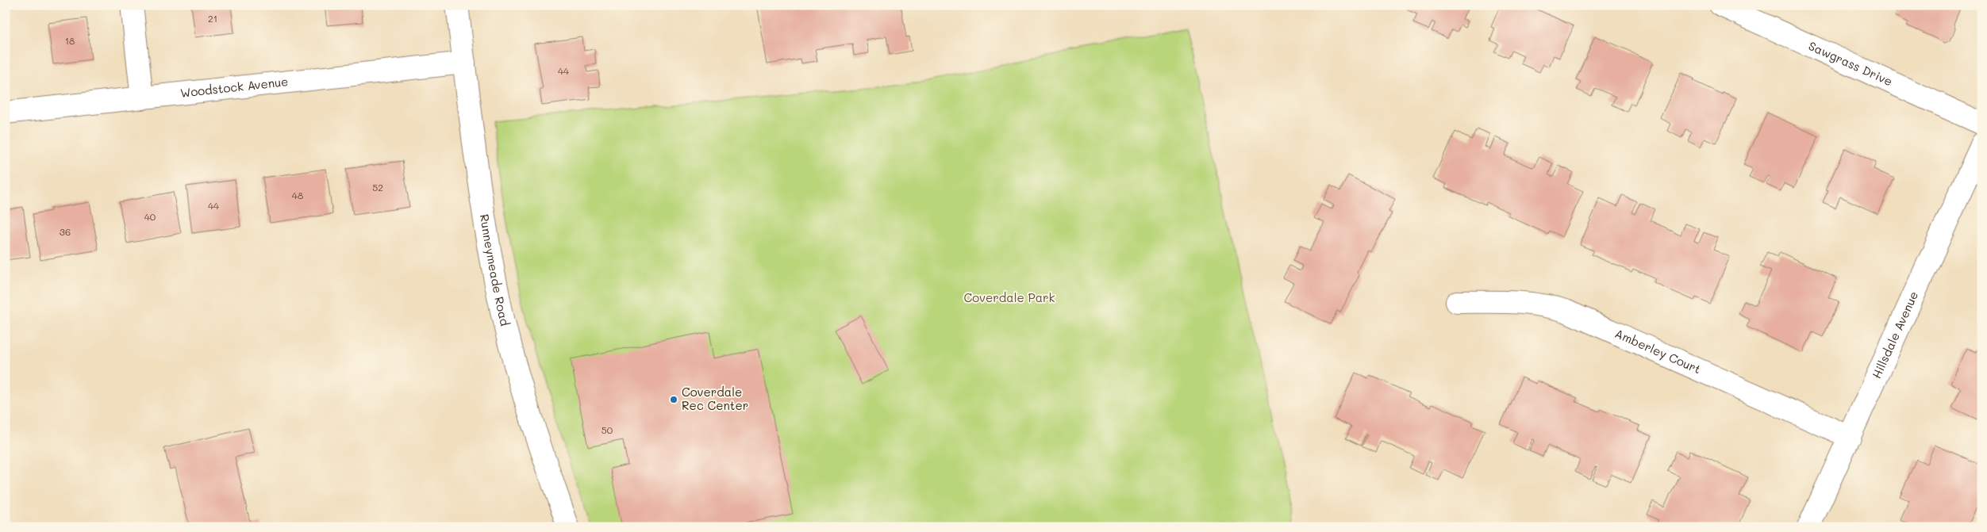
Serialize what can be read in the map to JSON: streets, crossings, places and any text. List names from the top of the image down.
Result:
{
  "streets": {
    "street": [
      "Sawgrass Drive",
      "Woodstock Avenue",
      "Runneymeade Road",
      "Hillsdale Avenue",
      "Amberley Court"
    ]
  },
  "crossings": [
    ["Woodstock Avenue", "Runneymeade Road"],
    ["Hillsdale Avenue", "Amberley Court"]
  ],
  "parks": ["Coverdale Park"],
  "places": ["Coverdale Rec Center"],
  "house_numbers": [
    "21",
    "18",
    "44",
    "52",
    "48",
    "44",
    "40",
    "36",
    "50"
  ]
}
